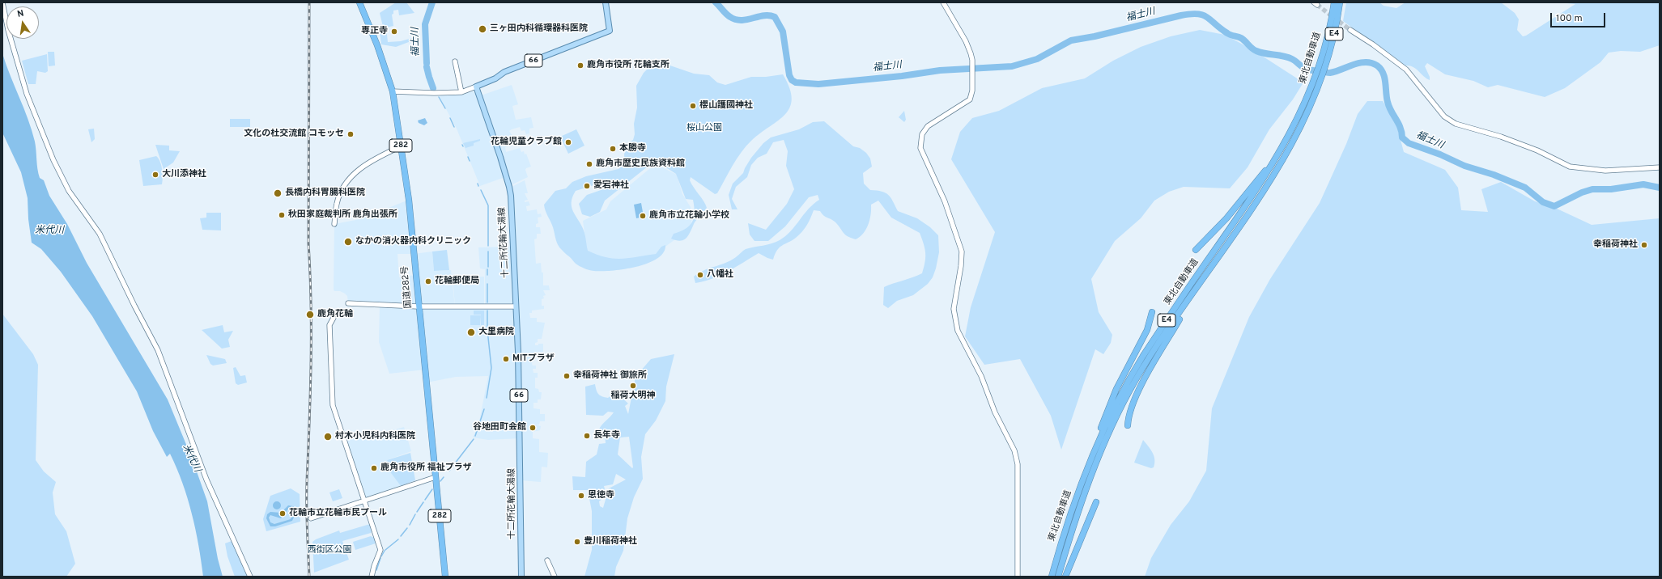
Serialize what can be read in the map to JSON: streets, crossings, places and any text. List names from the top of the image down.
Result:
{
  "streets": {
    "highway": [
      "E4",
      "東北自動車道",
      "282",
      "国道282号"
    ],
    "main road": ["66", "十二所花輪大湯線"]
  },
  "crossings": [
    ["66", "十二所花輪大湯線"]
  ],
  "water": ["福士川", "米代川"],
  "parks": ["桜山公園", "西街区公園"],
  "places": [
    "三ヶ田内科循環器科医院",
    "専正寺",
    "鹿角市役所 花輪支所",
    "櫻山護國神社",
    "文化の杜交流館 コモッセ",
    "花輪児童クラブ館",
    "本勝寺",
    "鹿角市歴史民族資料館",
    "大川添神社",
    "愛宕神社",
    "長橋内科胃腸科医院",
    "秋田家庭裁判所 鹿角出張所",
    "鹿角市立花輪小学校",
    "なかの消火器内科クリニック",
    "幸稲荷神社",
    "八幡社",
    "花輪郵便局",
    "鹿角花輪",
    "大里病院",
    "MITプラザ",
    "幸稲荷神社 御旅所",
    "稲荷大明神",
    "谷地田町会館",
    "長年寺",
    "村木小児科内科医院",
    "鹿角市役所 福祉プラザ",
    "恩徳寺",
    "花輪市立花輪市民プール",
    "豊川稲荷神社"
  ],
  "scale_bar": "100 m",
  "north": "top"
}
